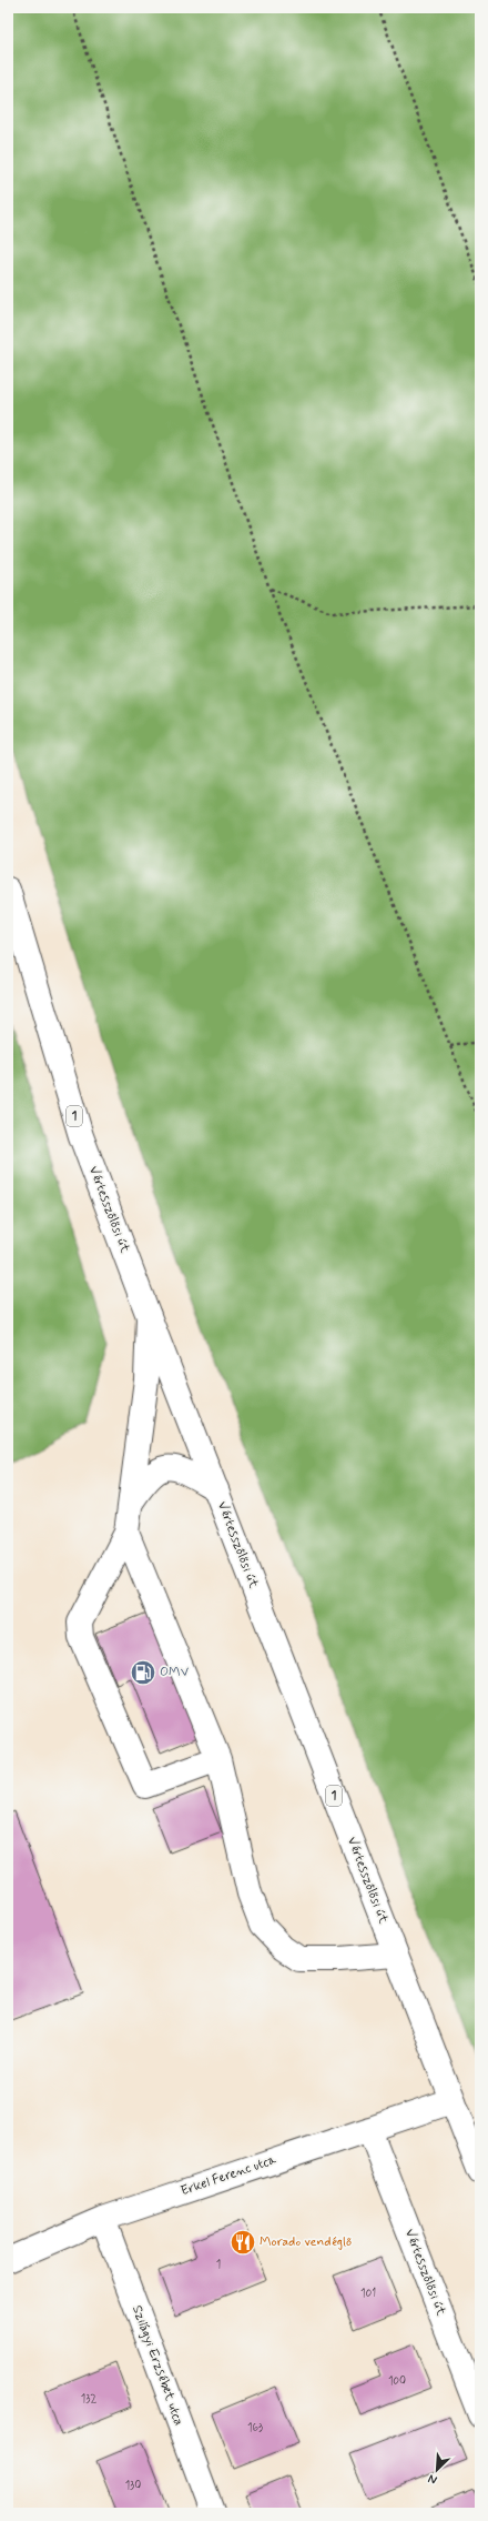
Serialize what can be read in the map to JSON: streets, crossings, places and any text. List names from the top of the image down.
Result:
{
  "streets": {
    "main road": [
      "1",
      "Vértesszőlősi út",
      "Erkel Ferenc utca",
      "Szilágyi Erzsébet utca"
    ]
  },
  "crossings": [
    ["Vértesszőlősi út", "Erkel Ferenc utca"],
    ["Erkel Ferenc utca", "Szilágyi Erzsébet utca"]
  ],
  "places": {
    "fuel station": ["OMV"],
    "restaurant": ["Morado vendéglő"]
  },
  "house_numbers": [
    "1",
    "101",
    "100",
    "132",
    "163",
    "130"
  ],
  "north": "bottom left"
}
